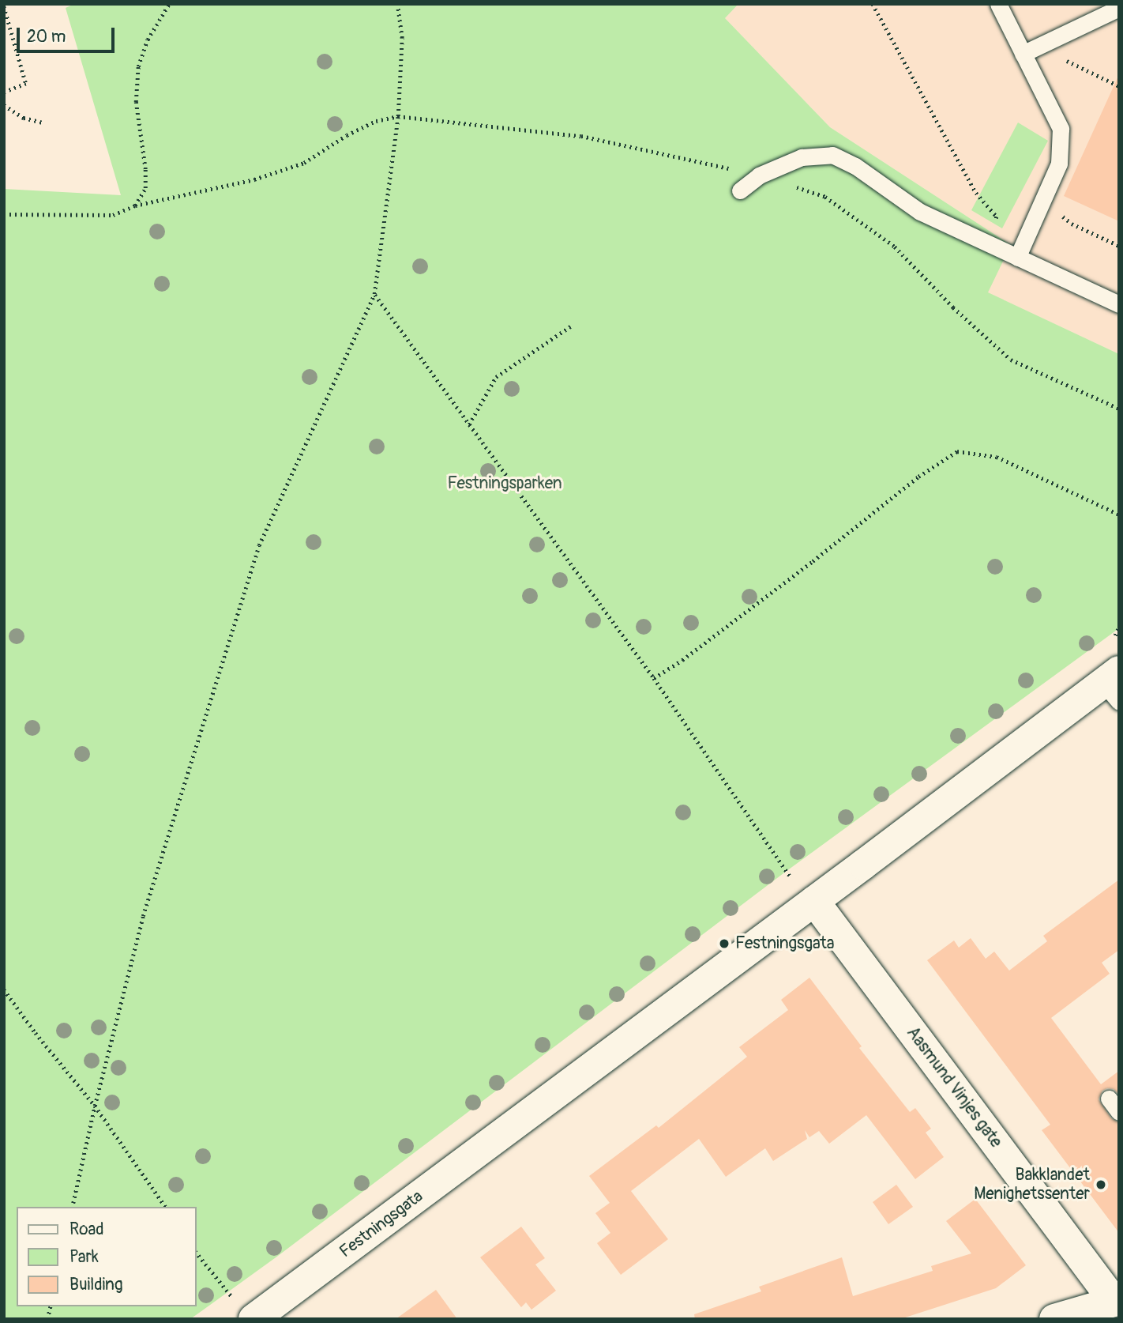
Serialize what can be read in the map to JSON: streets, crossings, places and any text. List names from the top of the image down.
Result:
{
  "streets": {
    "main road": ["Aasmund Vinjes gate", "Festningsgata"]
  },
  "crossings": [
    ["Aasmund Vinjes gate", "Festningsgata"]
  ],
  "parks": ["Festningsparken"],
  "places": ["Festningsgata", "Bakklandet Menighetssenter"],
  "legend": ["Road", "Park", "Building"],
  "scale_bar": "20 m"
}
